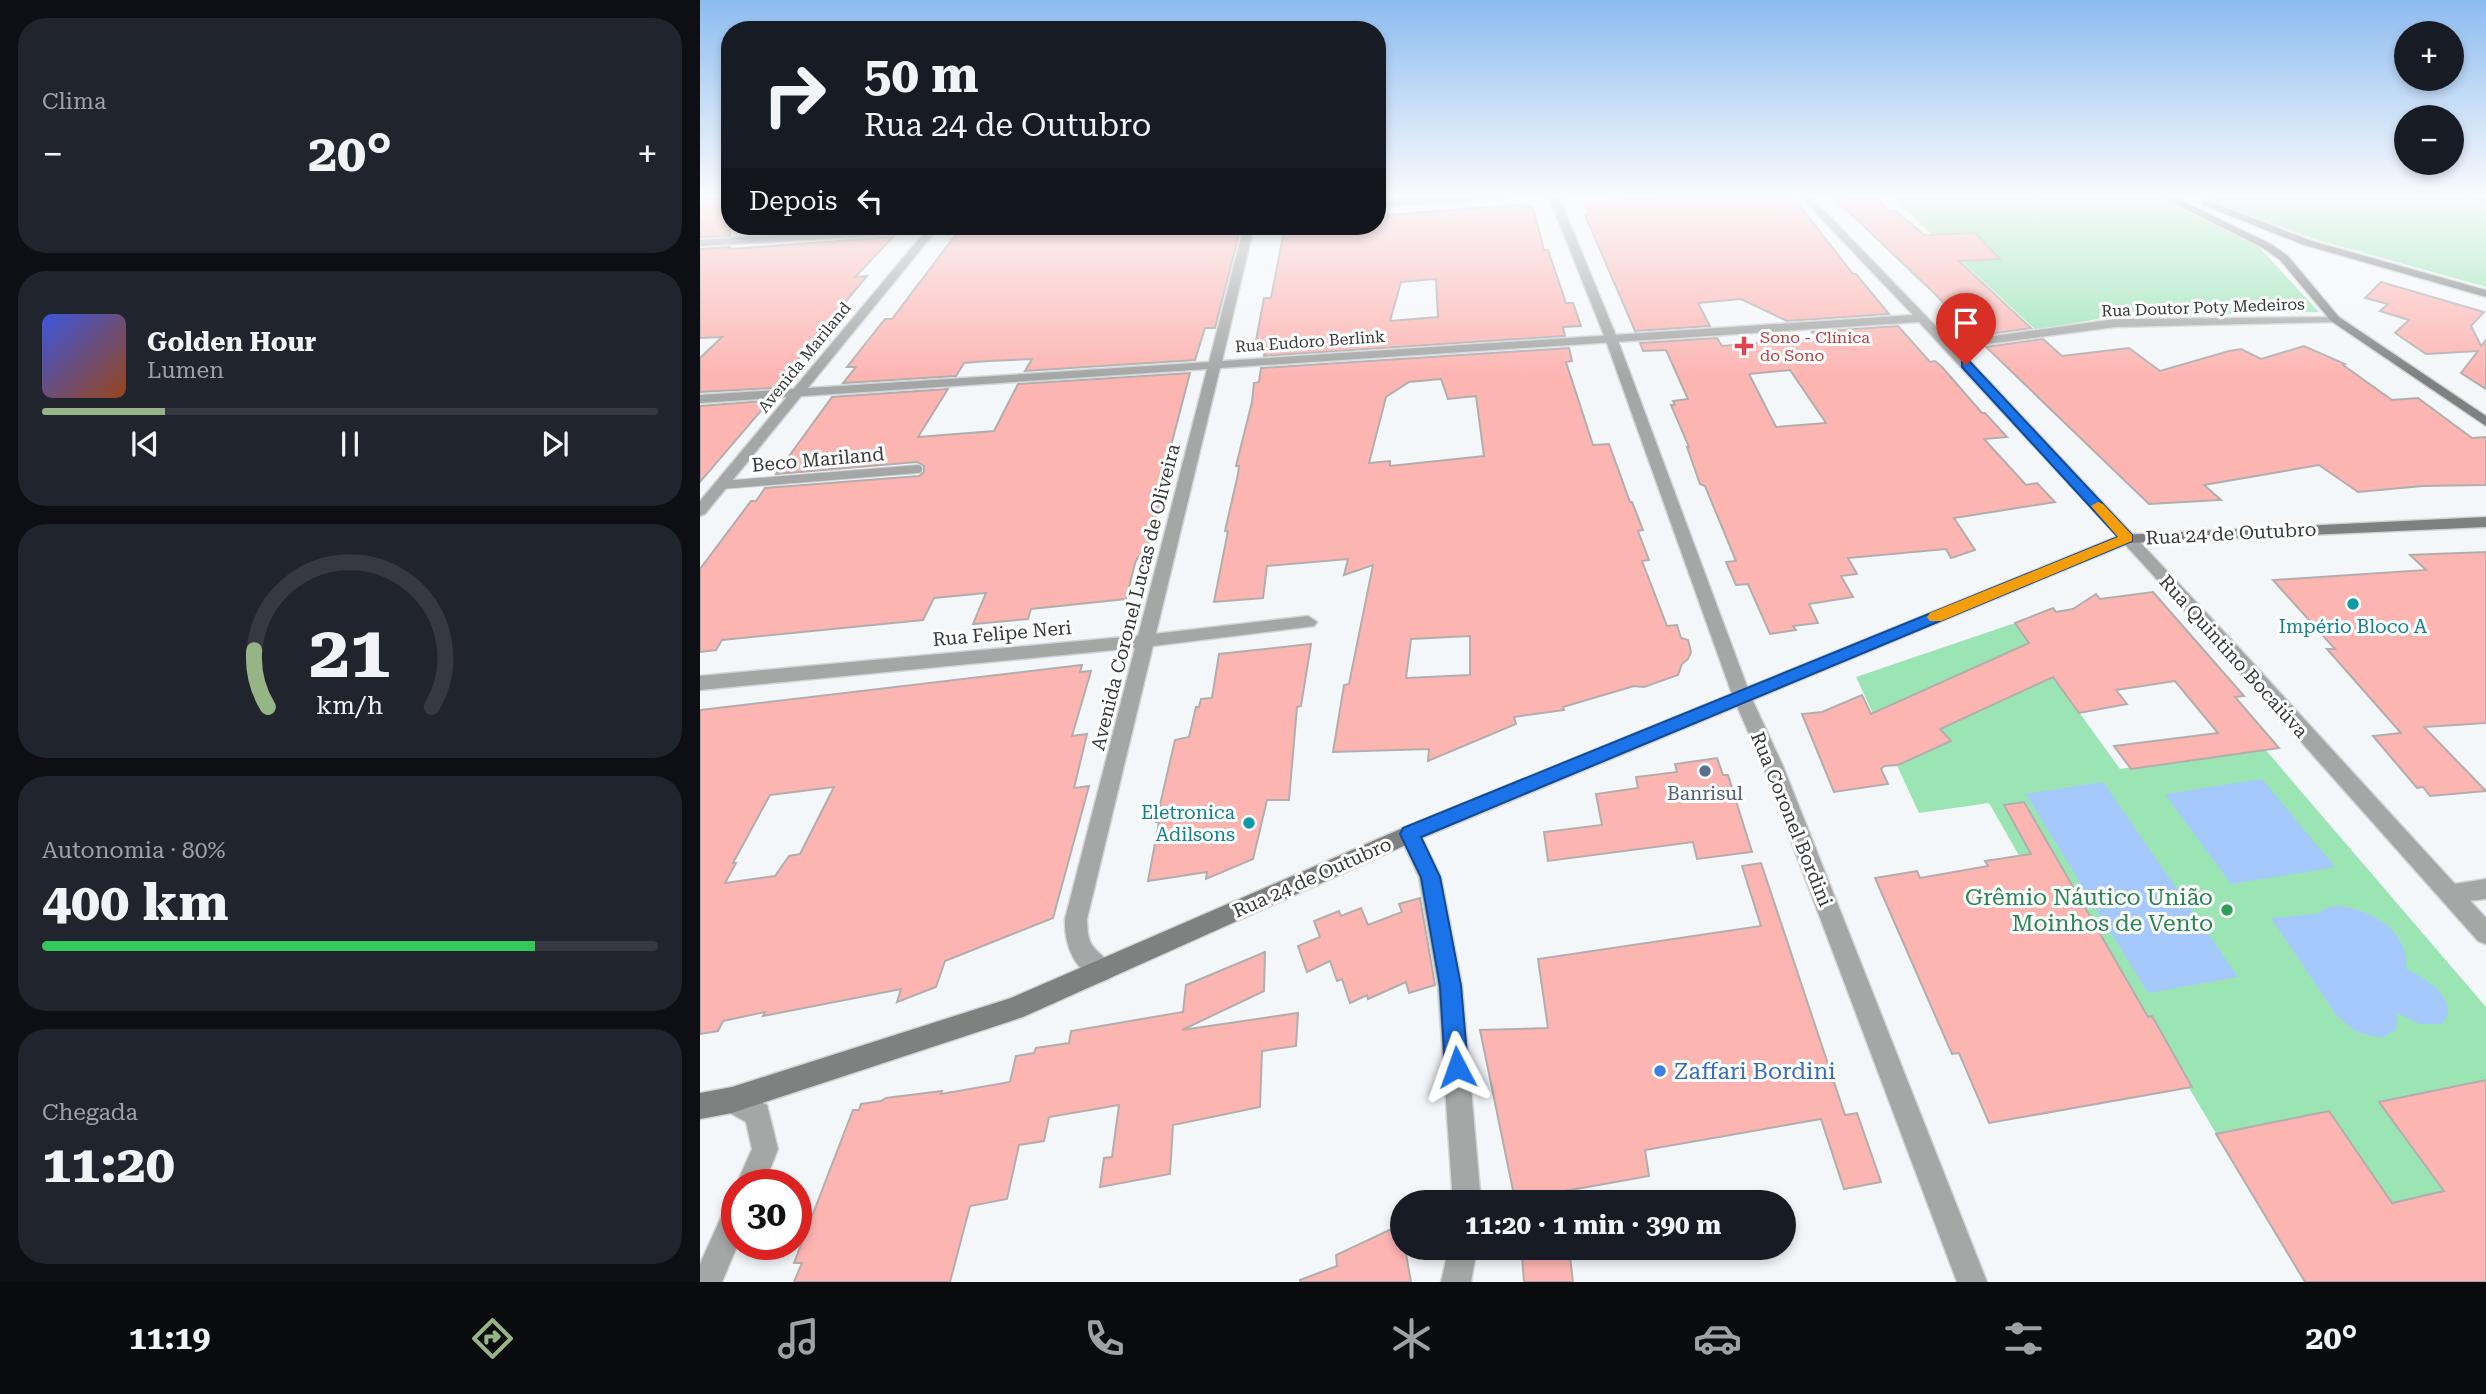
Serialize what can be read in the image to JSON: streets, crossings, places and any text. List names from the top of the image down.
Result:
{
  "streets": {
    "main road": ["Rua 24 de Outubro"],
    "street": [
      "Rua Doutor Poty Medeiros",
      "Rua Eudoro Berlink",
      "Avenida Mariland",
      "Avenida Coronel Lucas de Oliveira",
      "Rua Felipe Neri",
      "Rua Quintino Bocaiúva",
      "Rua Coronel Bordini"
    ],
    "lane": ["Beco Mariland"]
  },
  "crossings": [
    ["Rua Doutor Poty Medeiros", "Rua Quintino Bocaiúva"],
    ["Rua Eudoro Berlink", "Avenida Mariland"],
    ["Rua Eudoro Berlink", "Avenida Coronel Lucas de Oliveira"],
    ["Rua Eudoro Berlink", "Rua Quintino Bocaiúva"],
    ["Rua Eudoro Berlink", "Rua Coronel Bordini"],
    ["Avenida Mariland", "Beco Mariland"],
    ["Rua 24 de Outubro", "Avenida Coronel Lucas de Oliveira"],
    ["Rua 24 de Outubro", "Rua Quintino Bocaiúva"],
    ["Rua 24 de Outubro", "Rua Coronel Bordini"],
    ["Avenida Coronel Lucas de Oliveira", "Rua Felipe Neri"]
  ],
  "places": {
    "health": ["Sono - Clínica do Sono"],
    "other": [
      "Império Bloco A",
      "Banrisul",
      "Eletronica Adilsons",
      "Grêmio Náutico União Moinhos de Vento",
      "Zaffari Bordini"
    ]
  },
  "page": {
    "tile": [
      "Clima",
      ["Autonomia · 80%", "400 km"],
      ["Chegada", "11:20"]
    ],
    "map_buttons": ["+", "−"],
    "turn": ["50 m", "Rua 24 de Outubro"],
    "heat": ["−", "20°", "+"],
    "then": "Depois",
    "song": ["Golden Hour", "Lumen"],
    "limit": "30",
    "trip": "11:20 · 1 min · 390 m",
    "tabs": ["11:19", "20°"],
    "gauge": ["21", "km/h"]
  }
}
